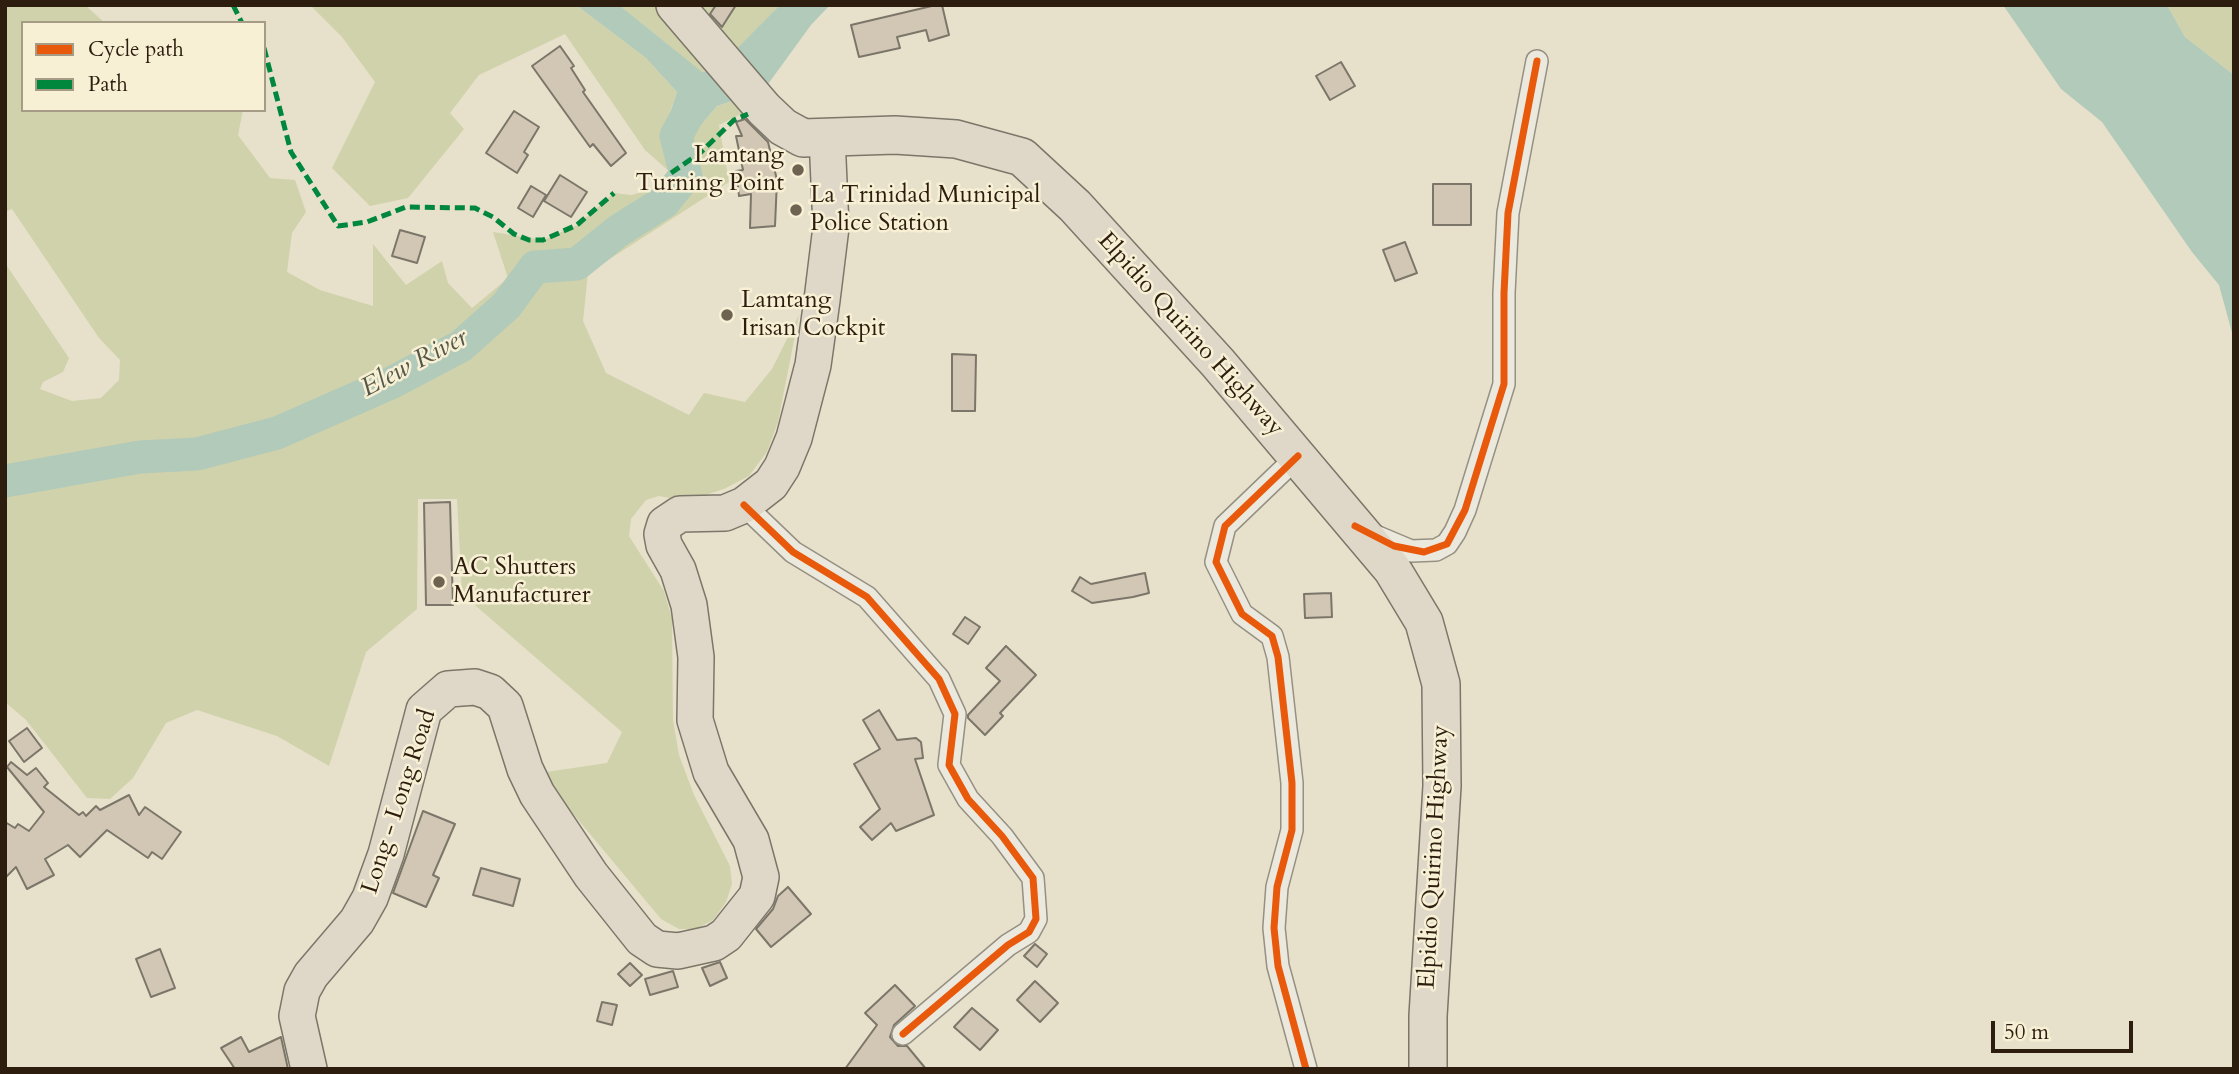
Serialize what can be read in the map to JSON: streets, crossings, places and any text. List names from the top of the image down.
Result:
{
  "streets": {
    "highway": ["Elpidio Quirino Highway"],
    "main road": ["Long - Long Road"]
  },
  "crossings": [
    ["Elpidio Quirino Highway", "Long - Long Road"]
  ],
  "water": ["Elew River"],
  "places": [
    "Lamtang Turning Point",
    "La Trinidad Municipal Police Station",
    "Lamtang Irisan Cockpit",
    "AC Shutters Manufacturer"
  ],
  "legend": ["Cycle path", "Path"],
  "scale_bar": "50 m"
}
